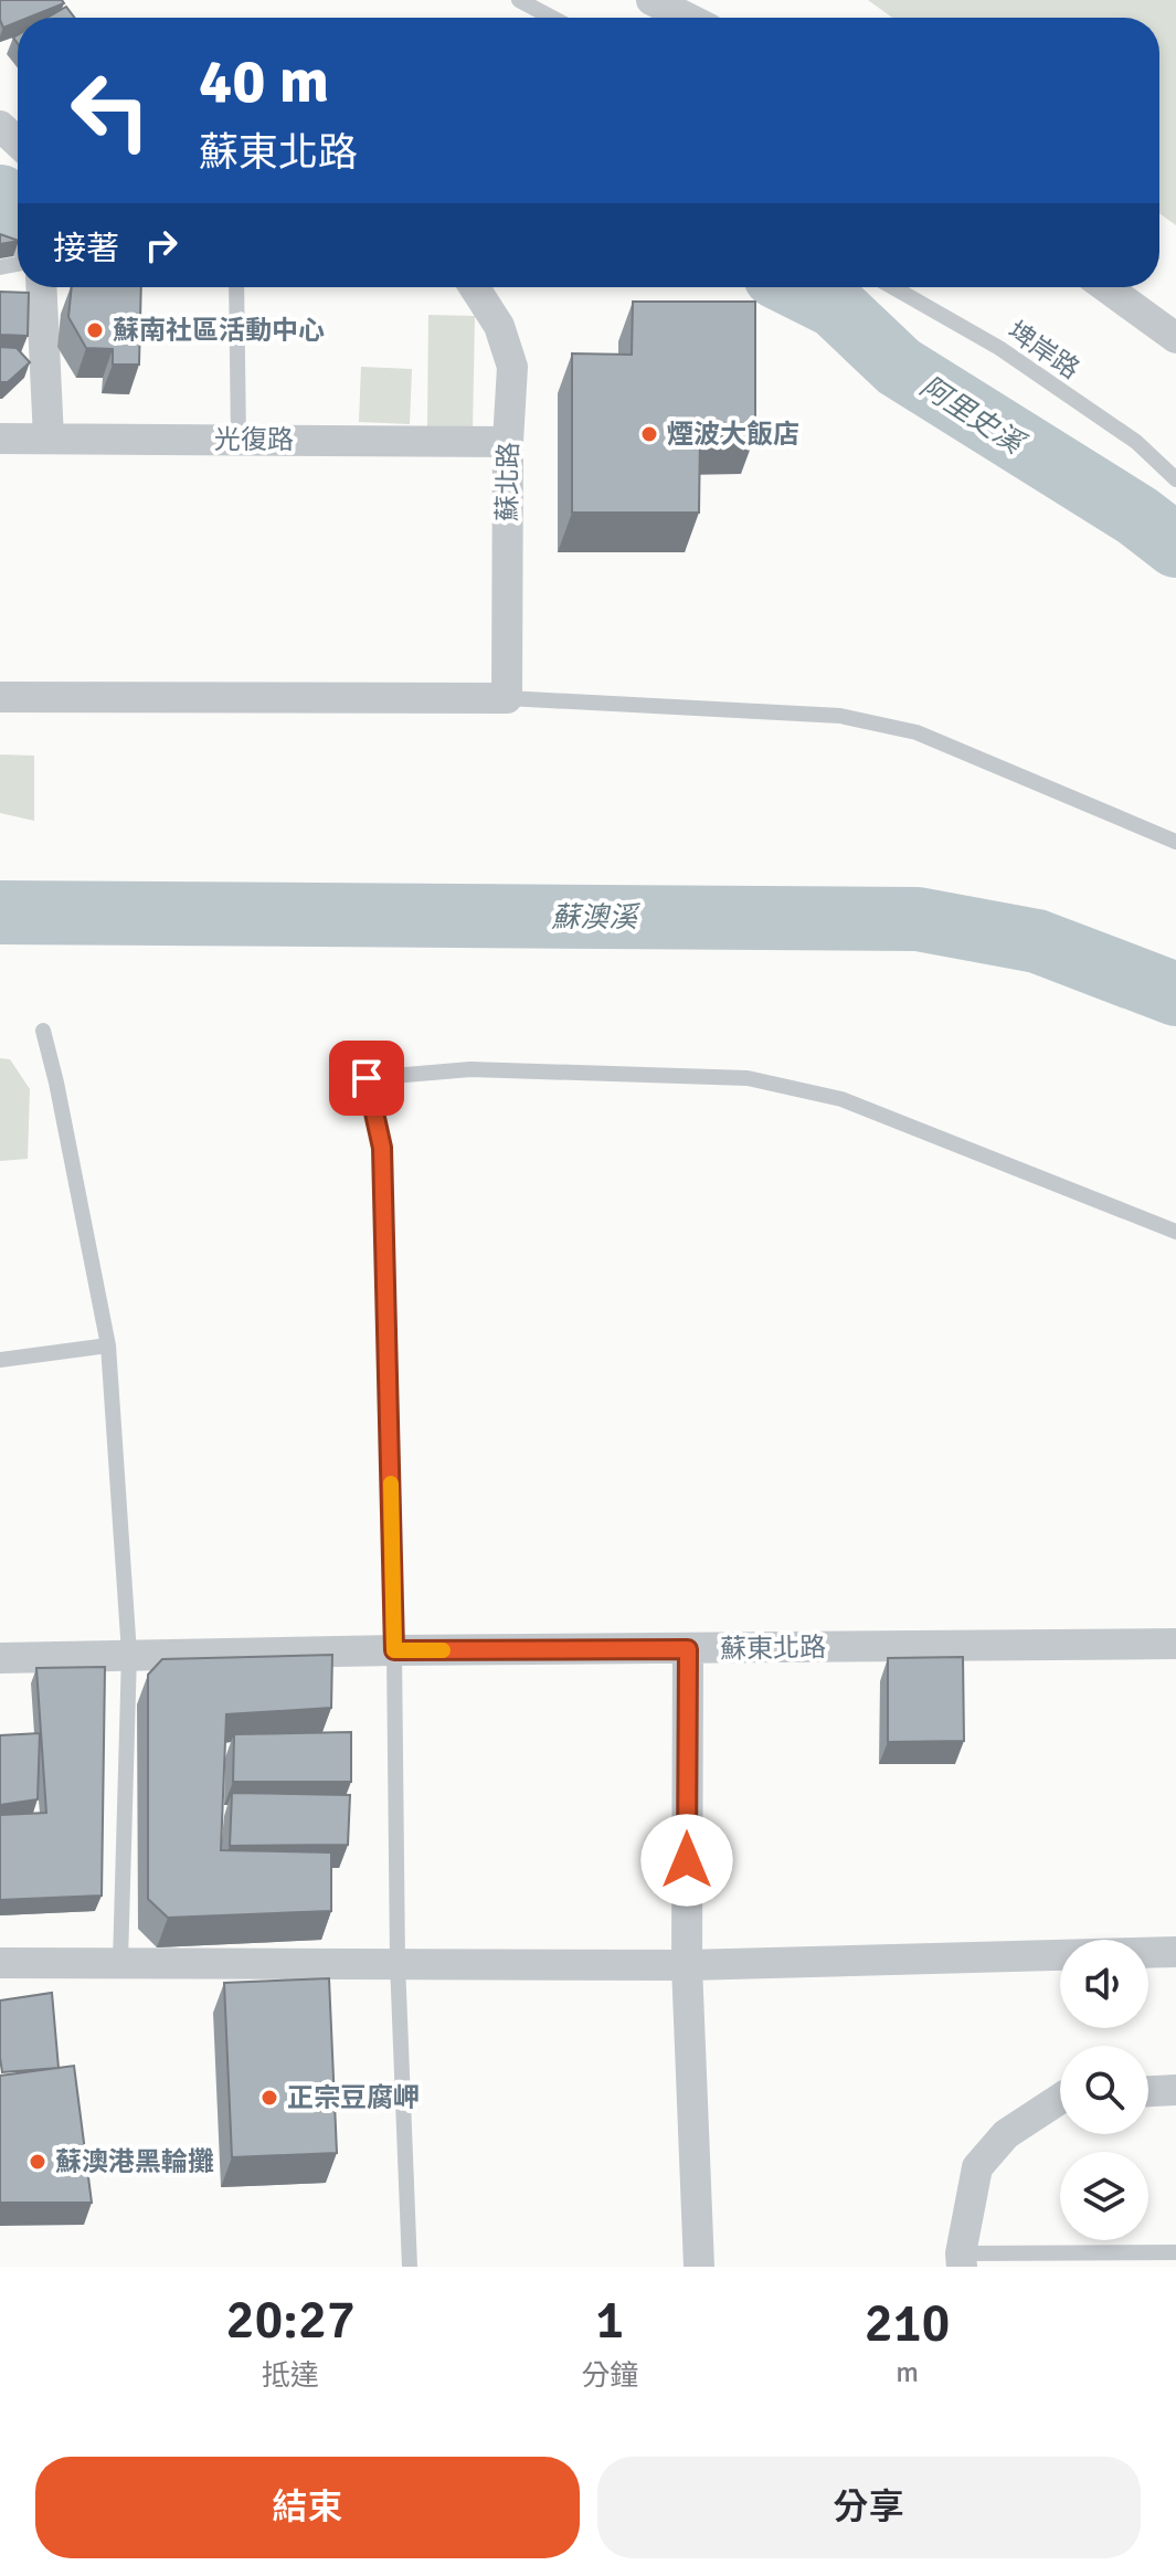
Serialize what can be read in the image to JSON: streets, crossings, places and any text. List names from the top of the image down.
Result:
{
  "streets": {
    "street": ["光復路", "蘇北路", "蘇東北路"],
    "lane": ["埤岸路"]
  },
  "crossings": [
    ["光復路", "蘇北路"]
  ],
  "water": ["阿里史溪", "蘇澳溪"],
  "places": [
    "蘇南社區活動中心",
    "煙波大飯店",
    "正宗豆腐岬",
    "蘇澳港黑輪攤"
  ],
  "page": {
    "turn": ["40 m", "蘇東北路"],
    "then": "接著",
    "eta": [
      "20:27",
      "抵達",
      "1",
      "分鐘",
      "210",
      "m"
    ],
    "buttons": ["結束", "分享"]
  }
}
